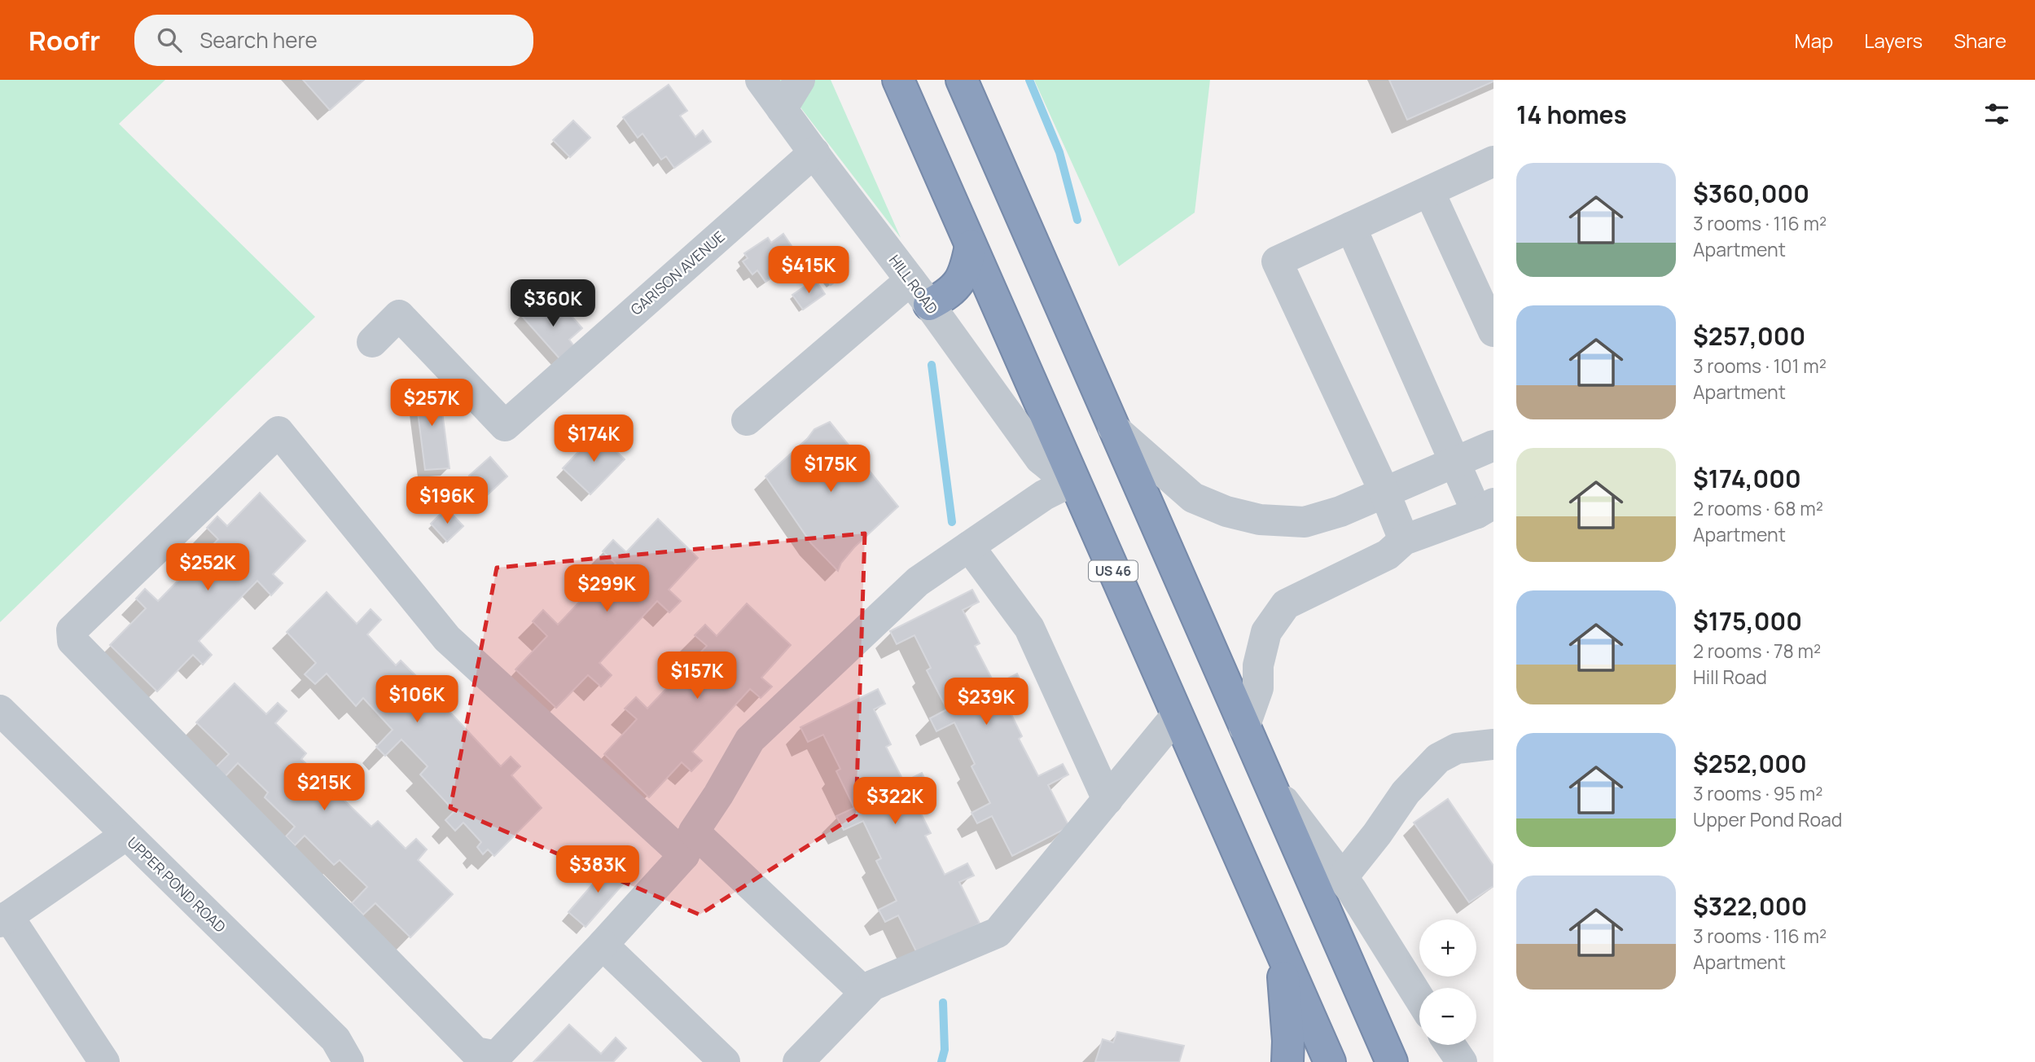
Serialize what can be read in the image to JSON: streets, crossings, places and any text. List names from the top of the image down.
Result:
{
  "streets": {
    "highway": ["US 46"],
    "street": ["GARISON AVENUE", "HILL ROAD", "UPPER POND ROAD"]
  },
  "crossings": [
    ["GARISON AVENUE", "HILL ROAD"],
    ["HILL ROAD", "US 46"]
  ],
  "page": {
    "header": "Roofr",
    "search": "Search here",
    "nav": ["Map", "Layers", "Share"],
    "heading": "14 homes",
    "list": [
      {
        "name": "$360,000",
        "note": "3 rooms · 116 m² · Apartment"
      },
      {
        "name": "$257,000",
        "note": "3 rooms · 101 m² · Apartment"
      },
      {
        "name": "$174,000",
        "note": "2 rooms · 68 m² · Apartment"
      },
      {
        "name": "$175,000",
        "note": "2 rooms · 78 m² · Hill Road"
      },
      {
        "name": "$252,000",
        "note": "3 rooms · 95 m² · Upper Pond Road"
      },
      {
        "name": "$322,000",
        "note": "3 rooms · 116 m² · Apartment"
      }
    ],
    "price": [
      "$415K",
      "$360K",
      "$257K",
      "$174K",
      "$175K",
      "$196K",
      "$252K",
      "$299K",
      "$157K",
      "$106K",
      "$239K",
      "$215K",
      "$322K",
      "$383K"
    ],
    "map_buttons": ["+", "−"]
  }
}
